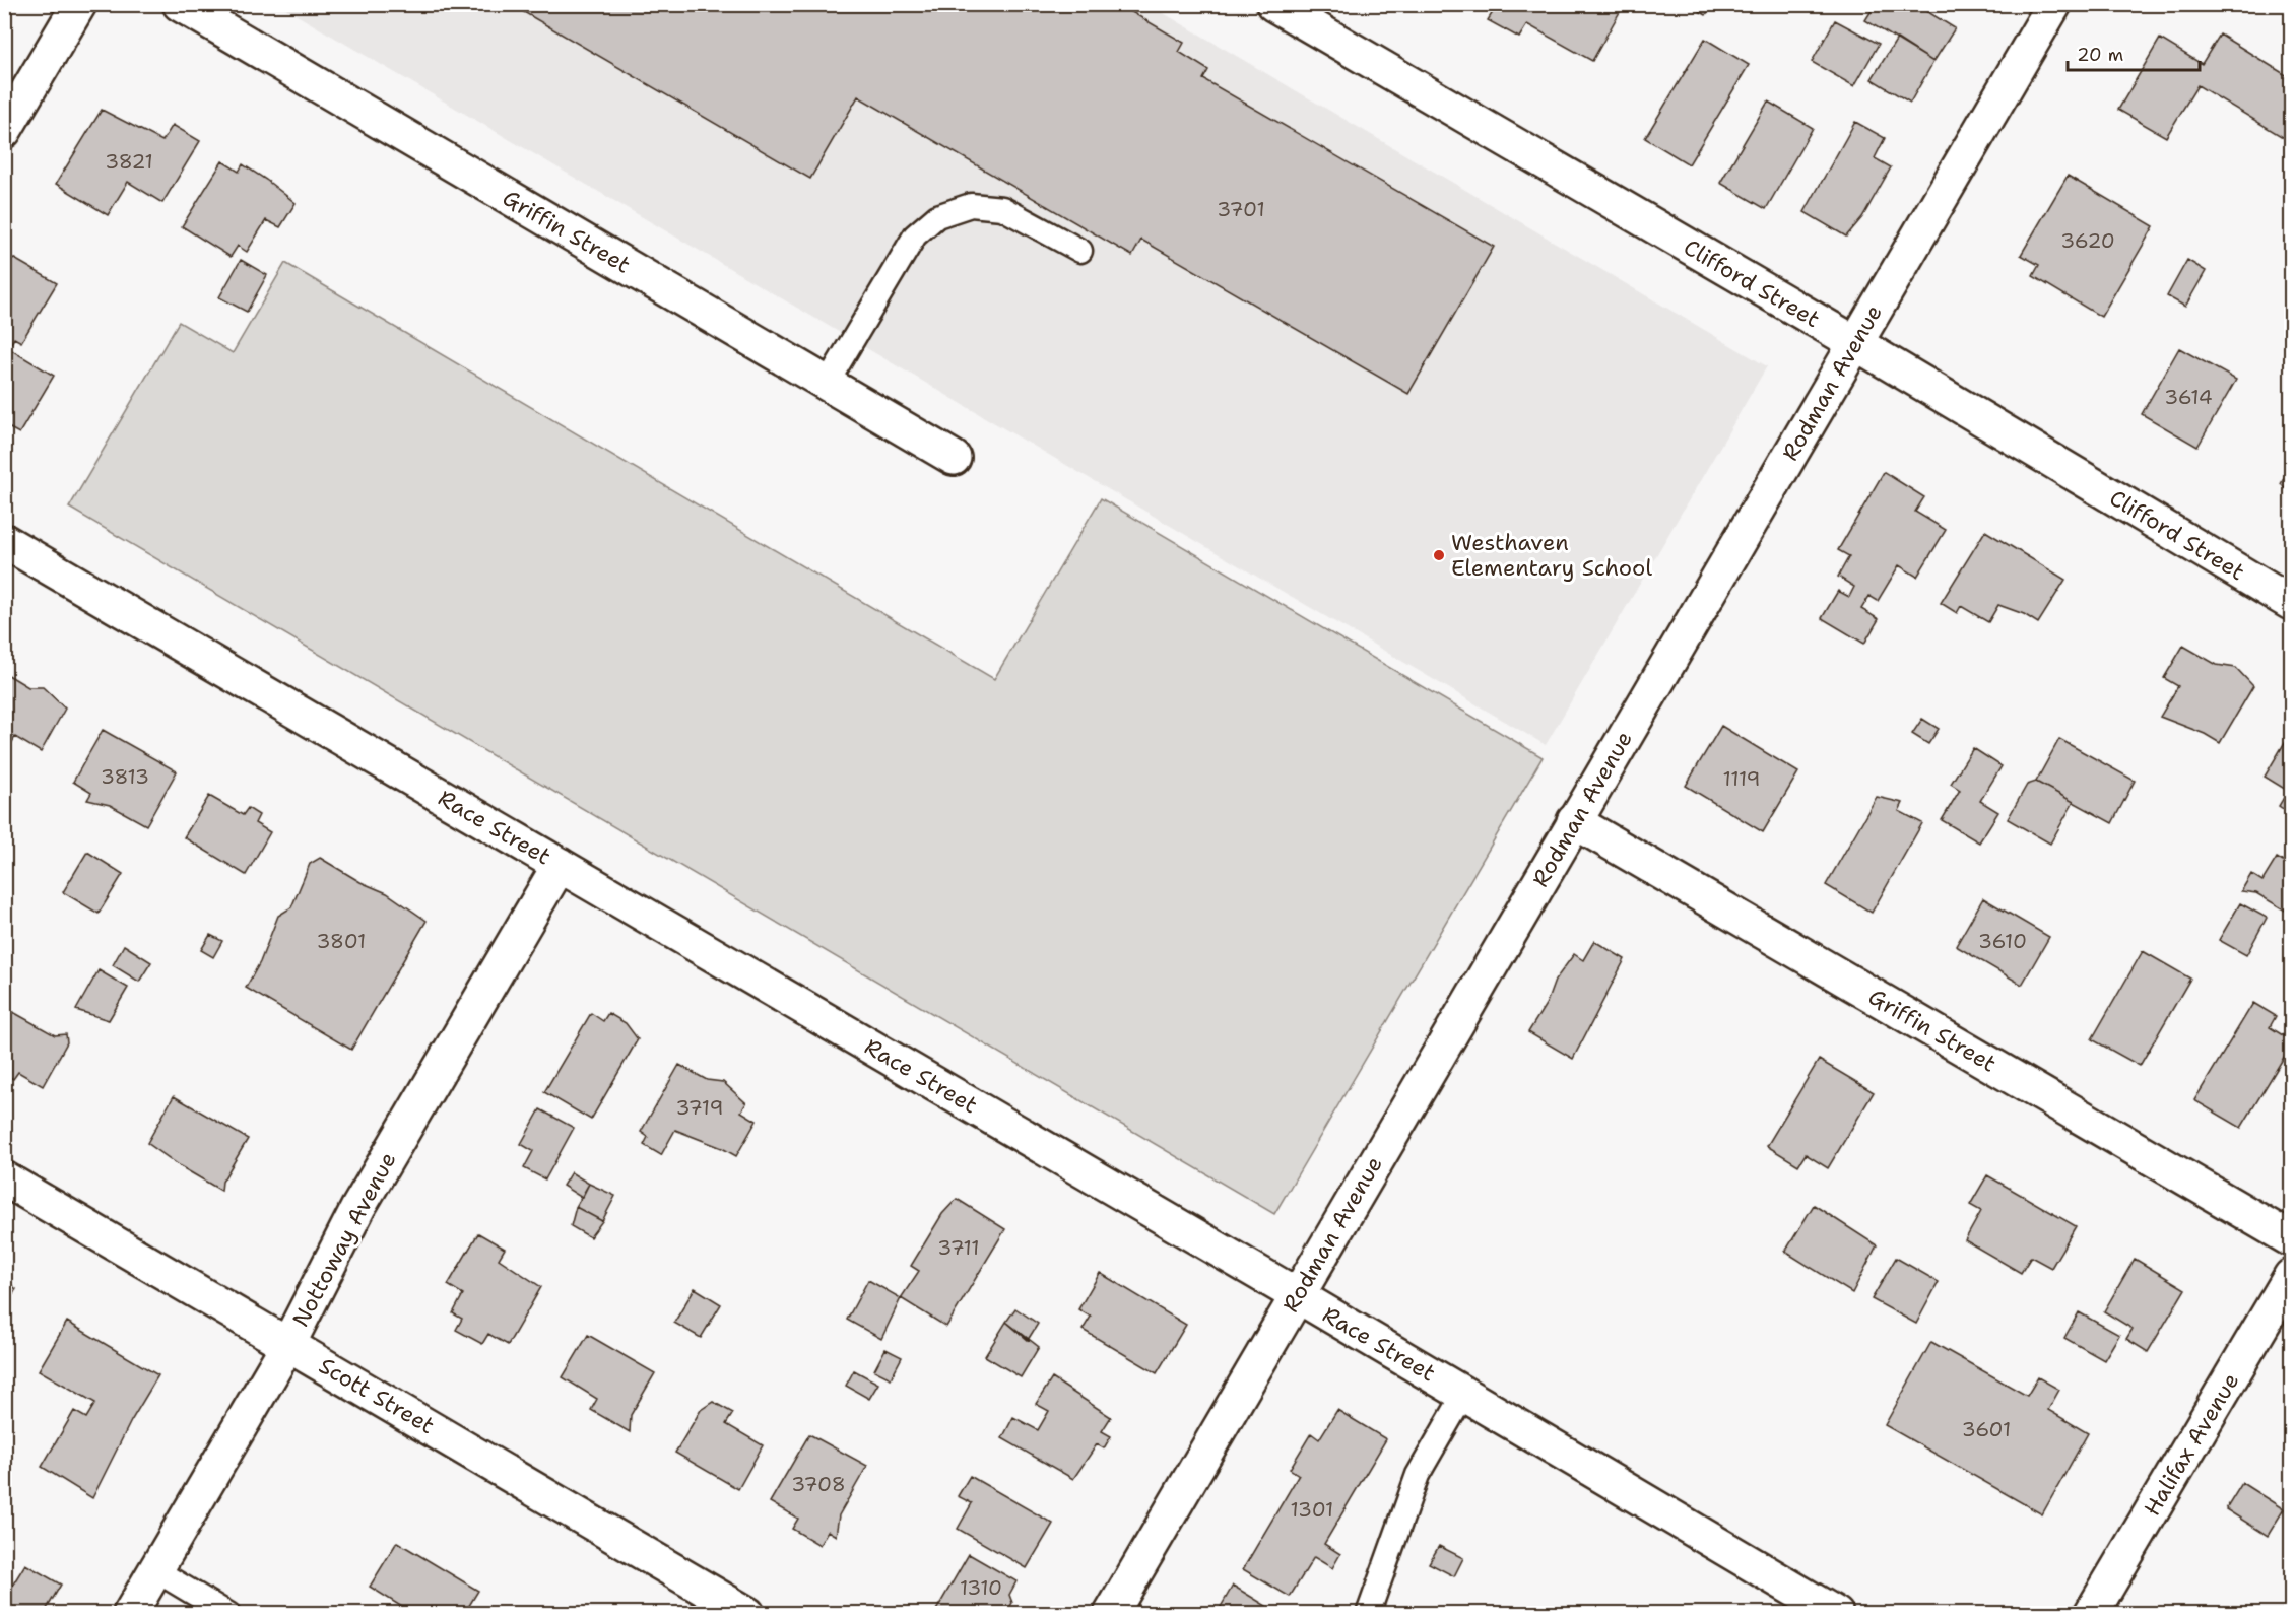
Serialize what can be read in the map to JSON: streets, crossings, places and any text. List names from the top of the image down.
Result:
{
  "streets": {
    "street": [
      "Griffin Street",
      "Clifford Street",
      "Rodman Avenue",
      "Race Street",
      "Nottoway Avenue",
      "Scott Street",
      "Halifax Avenue"
    ]
  },
  "crossings": [
    ["Griffin Street", "Rodman Avenue"],
    ["Clifford Street", "Rodman Avenue"],
    ["Rodman Avenue", "Race Street"],
    ["Race Street", "Nottoway Avenue"],
    ["Nottoway Avenue", "Scott Street"]
  ],
  "places": ["Westhaven Elementary School"],
  "house_numbers": [
    "3821",
    "3701",
    "3620",
    "3614",
    "3813",
    "1119",
    "3801",
    "3610",
    "3719",
    "3711",
    "3601",
    "3708",
    "1301",
    "1310"
  ],
  "scale_bar": "20 m"
}
